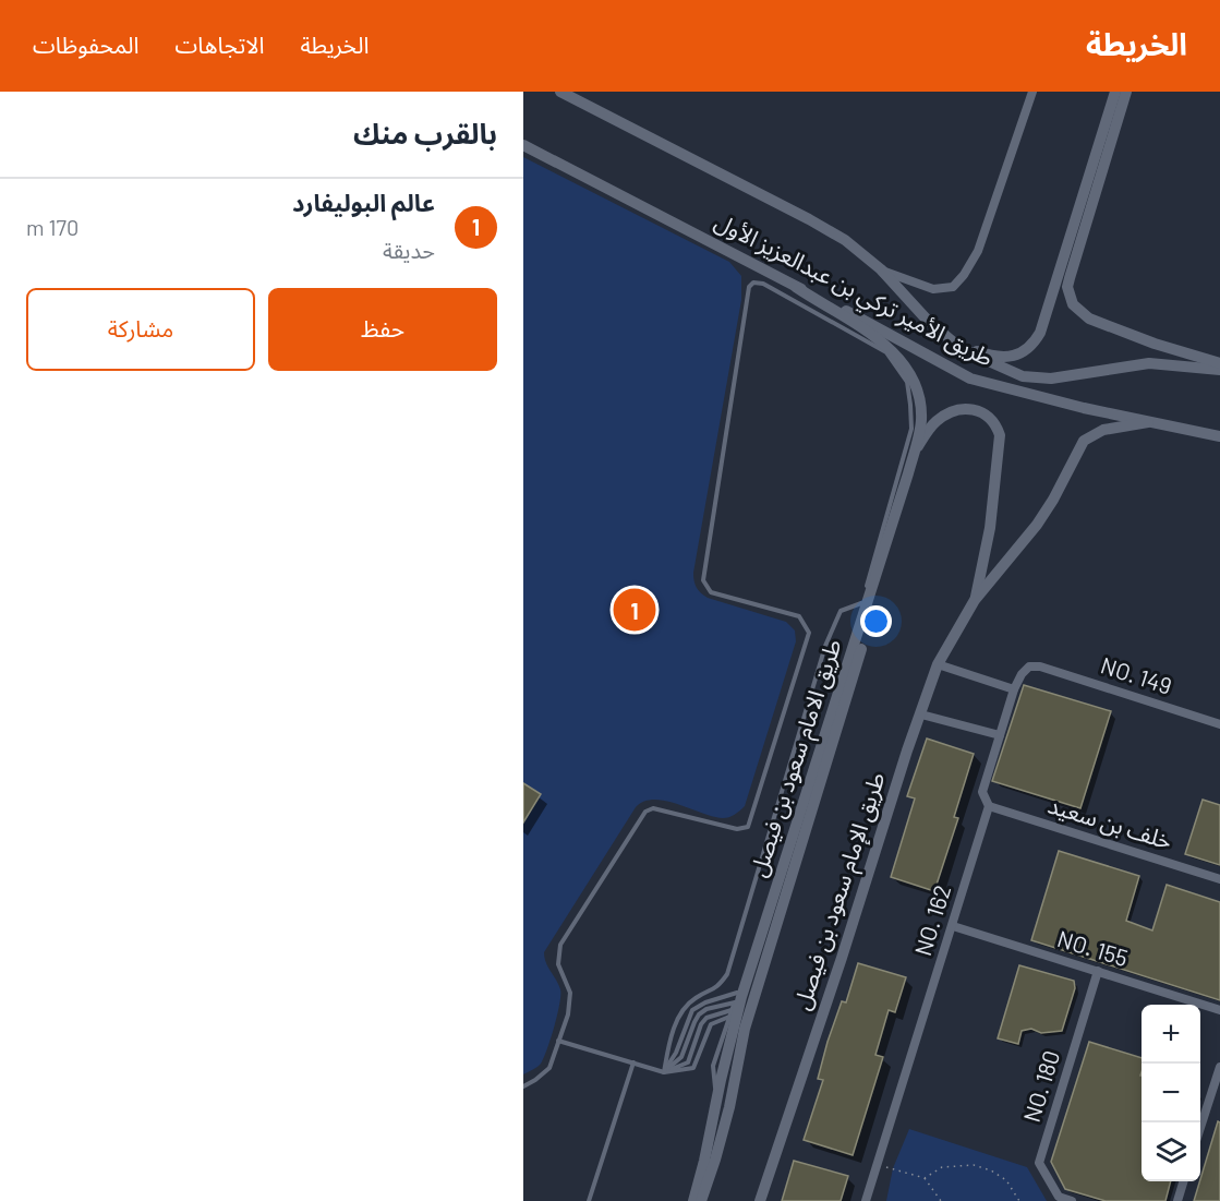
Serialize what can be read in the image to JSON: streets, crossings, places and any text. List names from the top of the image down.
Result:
{
  "streets": {
    "main road": ["طريق الأمير تركي بن عبدالعزيز الأول", "طريق الامام سعود بن فيصل", "طريق الإمام سعود بن فيصل"],
    "street": [
      "NO. 149",
      "خلف بن سعيد",
      "NO. 162",
      "NO. 155",
      "NO. 180"
    ]
  },
  "crossings": [
    ["NO. 149", "NO. 162"],
    ["خلف بن سعيد", "NO. 162"],
    ["NO. 162", "NO. 155"],
    ["NO. 155", "NO. 180"]
  ],
  "page": {
    "header": "الخريطة",
    "nav": ["الخريطة", "الاتجاهات", "المحفوظات"],
    "heading": "بالقرب منك",
    "list": [
      {
        "mark": "1",
        "name": "عالم البوليفارد",
        "note": "حديقة",
        "value": "170 m"
      }
    ],
    "buttons": ["حفظ", "مشاركة"],
    "pins": "1",
    "map_buttons": ["+", "−"]
  }
}
